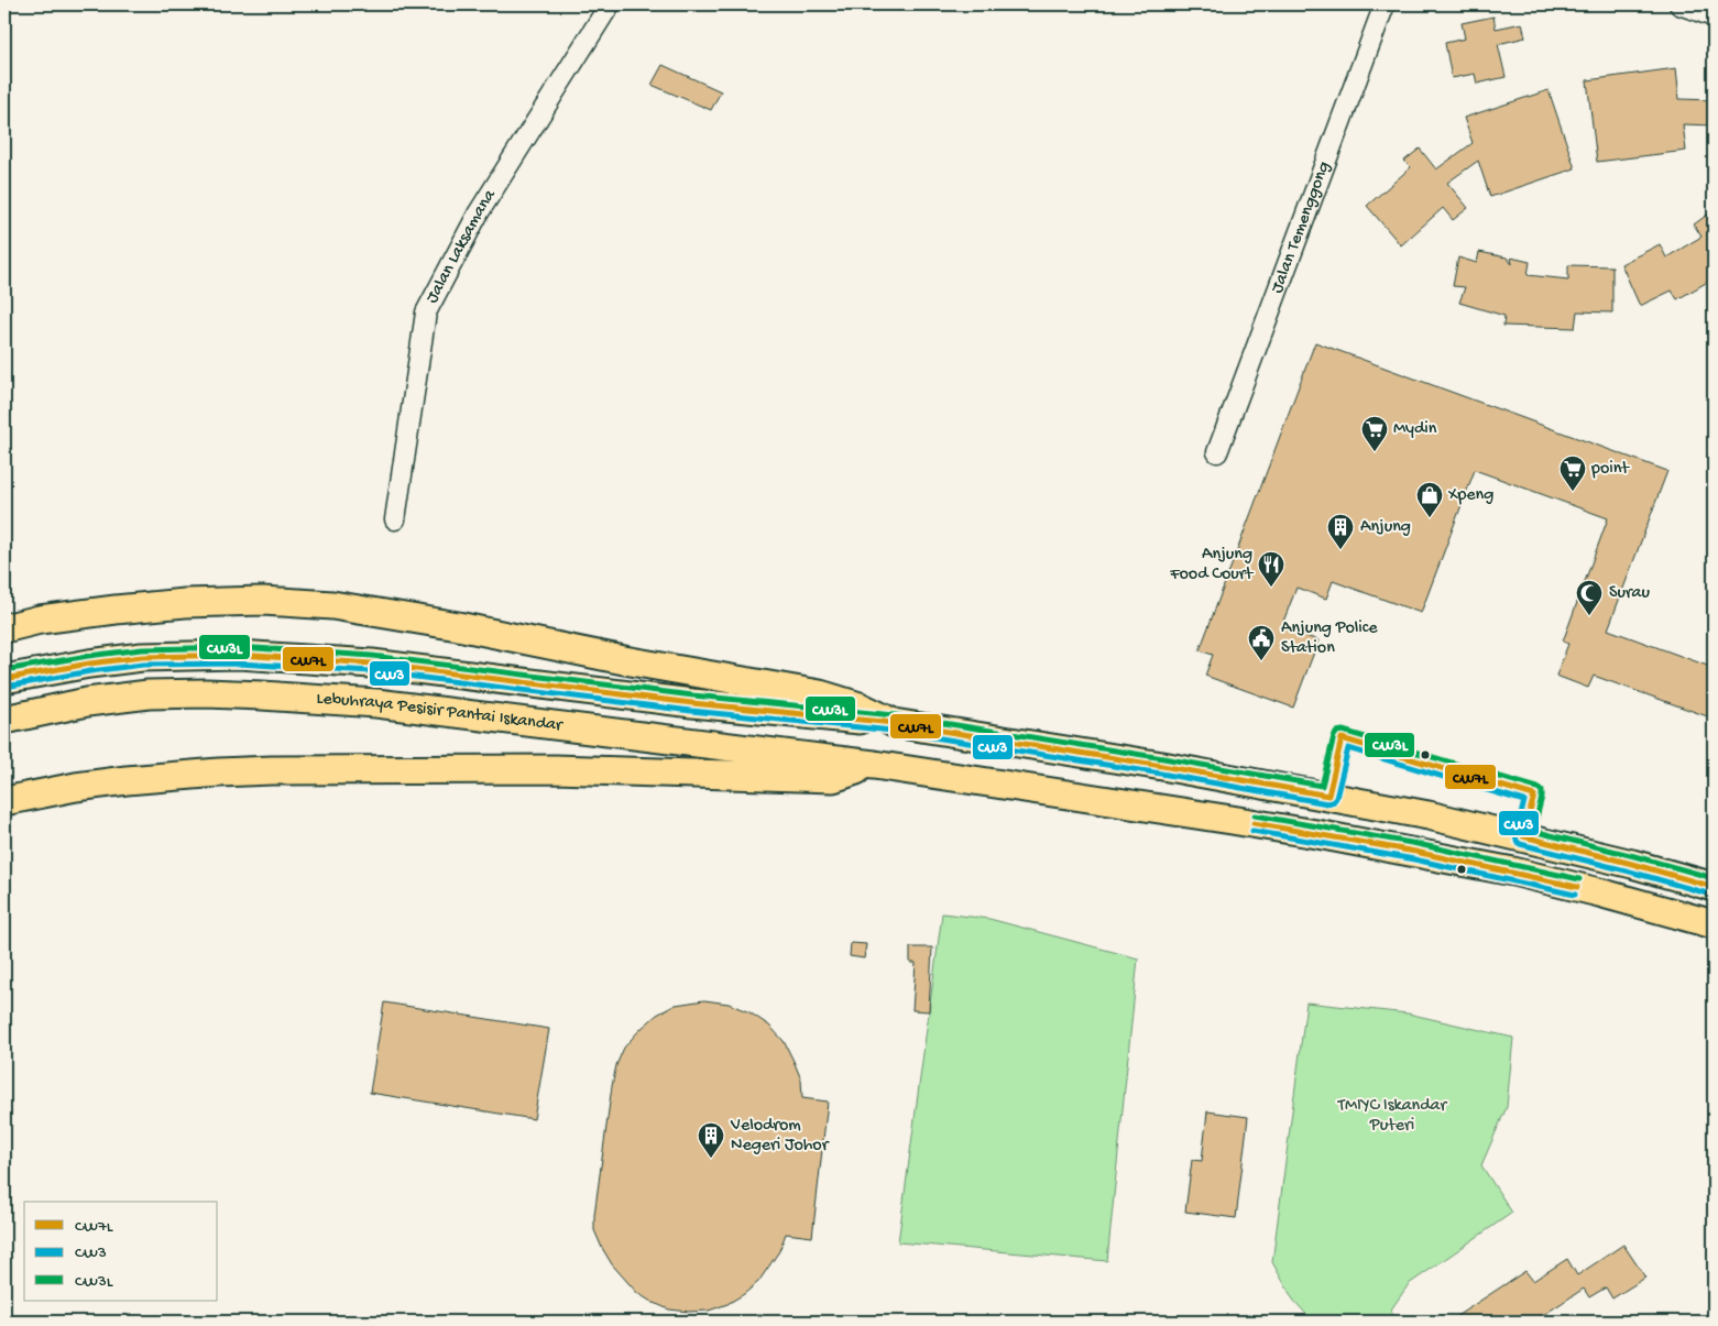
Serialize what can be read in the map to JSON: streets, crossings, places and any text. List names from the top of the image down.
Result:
{
  "streets": {
    "highway": ["Lebuhraya Pesisir Pantai Iskandar"],
    "street": ["Jalan Temenggong", "Jalan Laksamana"]
  },
  "parks": ["TMIYC Iskandar Puteri"],
  "places": {
    "supermarket": ["Mydin", "point"],
    "shop": ["Xpeng"],
    "building": ["Anjung", "Velodrom Negeri Johor"],
    "restaurant": ["Anjung Food Court"],
    "mosque": ["Surau"],
    "public building": ["Anjung Police Station"]
  },
  "lines": ["transit line CW3L", "transit line CW7L", "transit line CW3"],
  "legend": ["CW7L", "CW3", "CW3L"]
}
